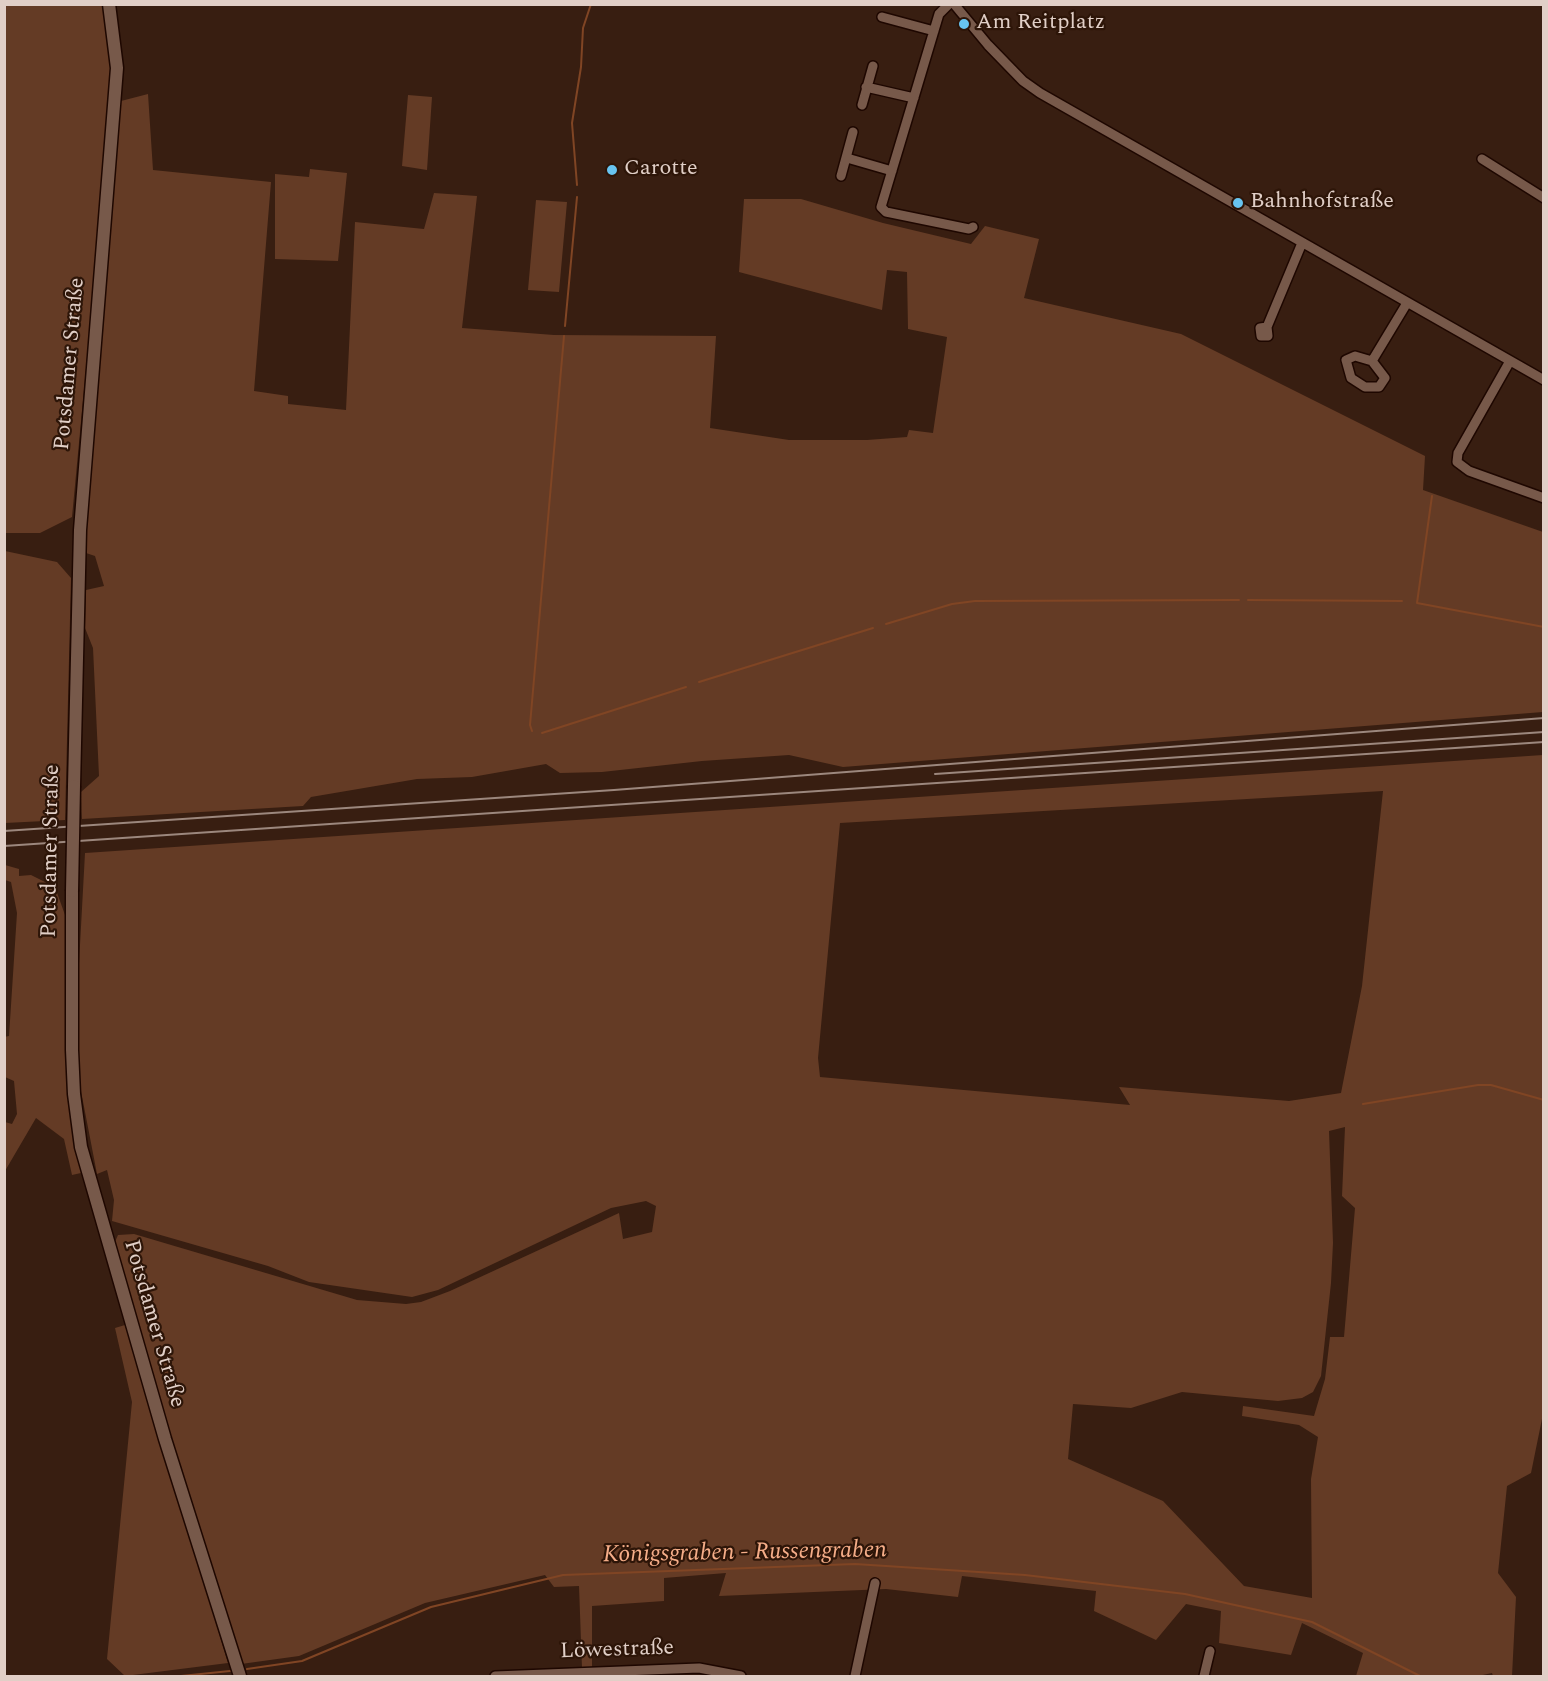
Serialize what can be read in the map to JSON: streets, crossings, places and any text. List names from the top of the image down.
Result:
{
  "streets": {
    "street": ["Potsdamer Straße", "Löwestraße"]
  },
  "water": ["Königsgraben - Russengraben"],
  "places": ["Am Reitplatz", "Carotte", "Bahnhofstraße"]
}
